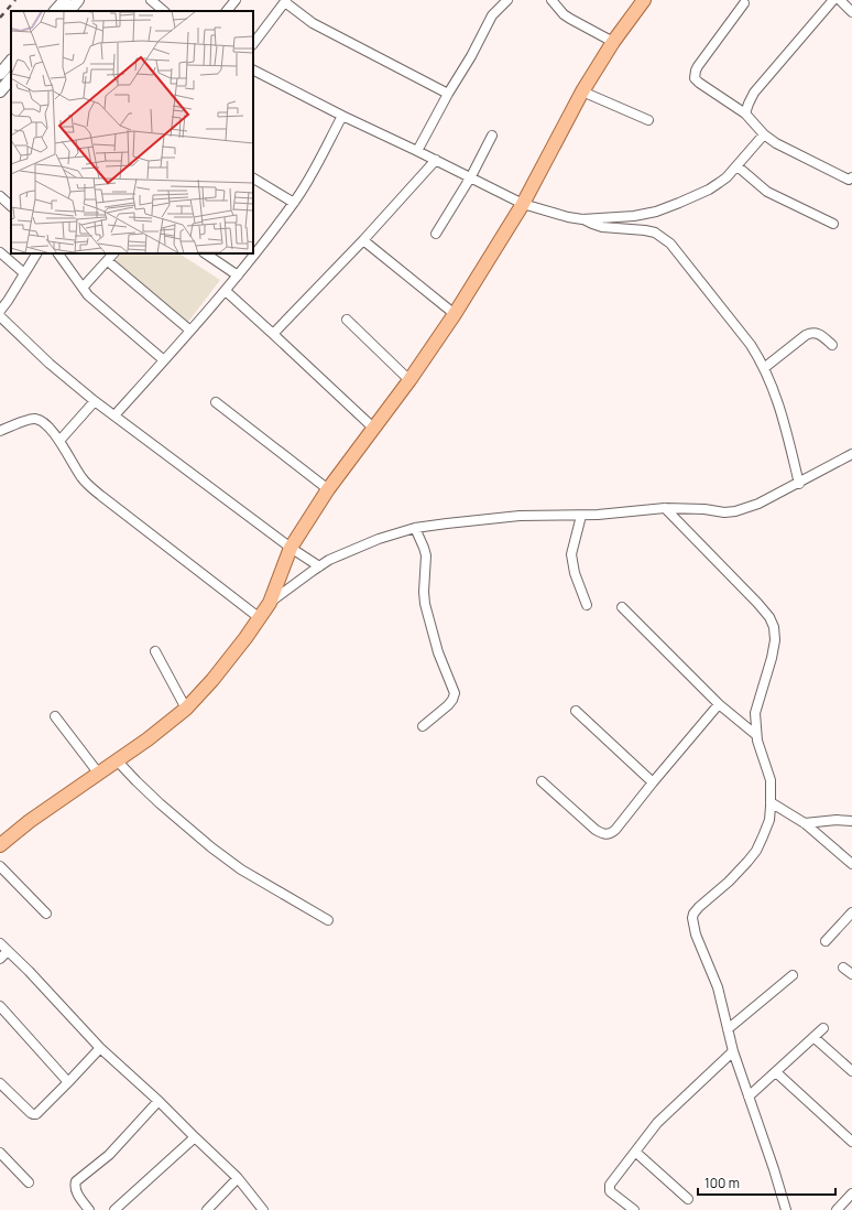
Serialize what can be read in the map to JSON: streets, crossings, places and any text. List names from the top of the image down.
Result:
{
  "scale_bar": "100 m"
}
